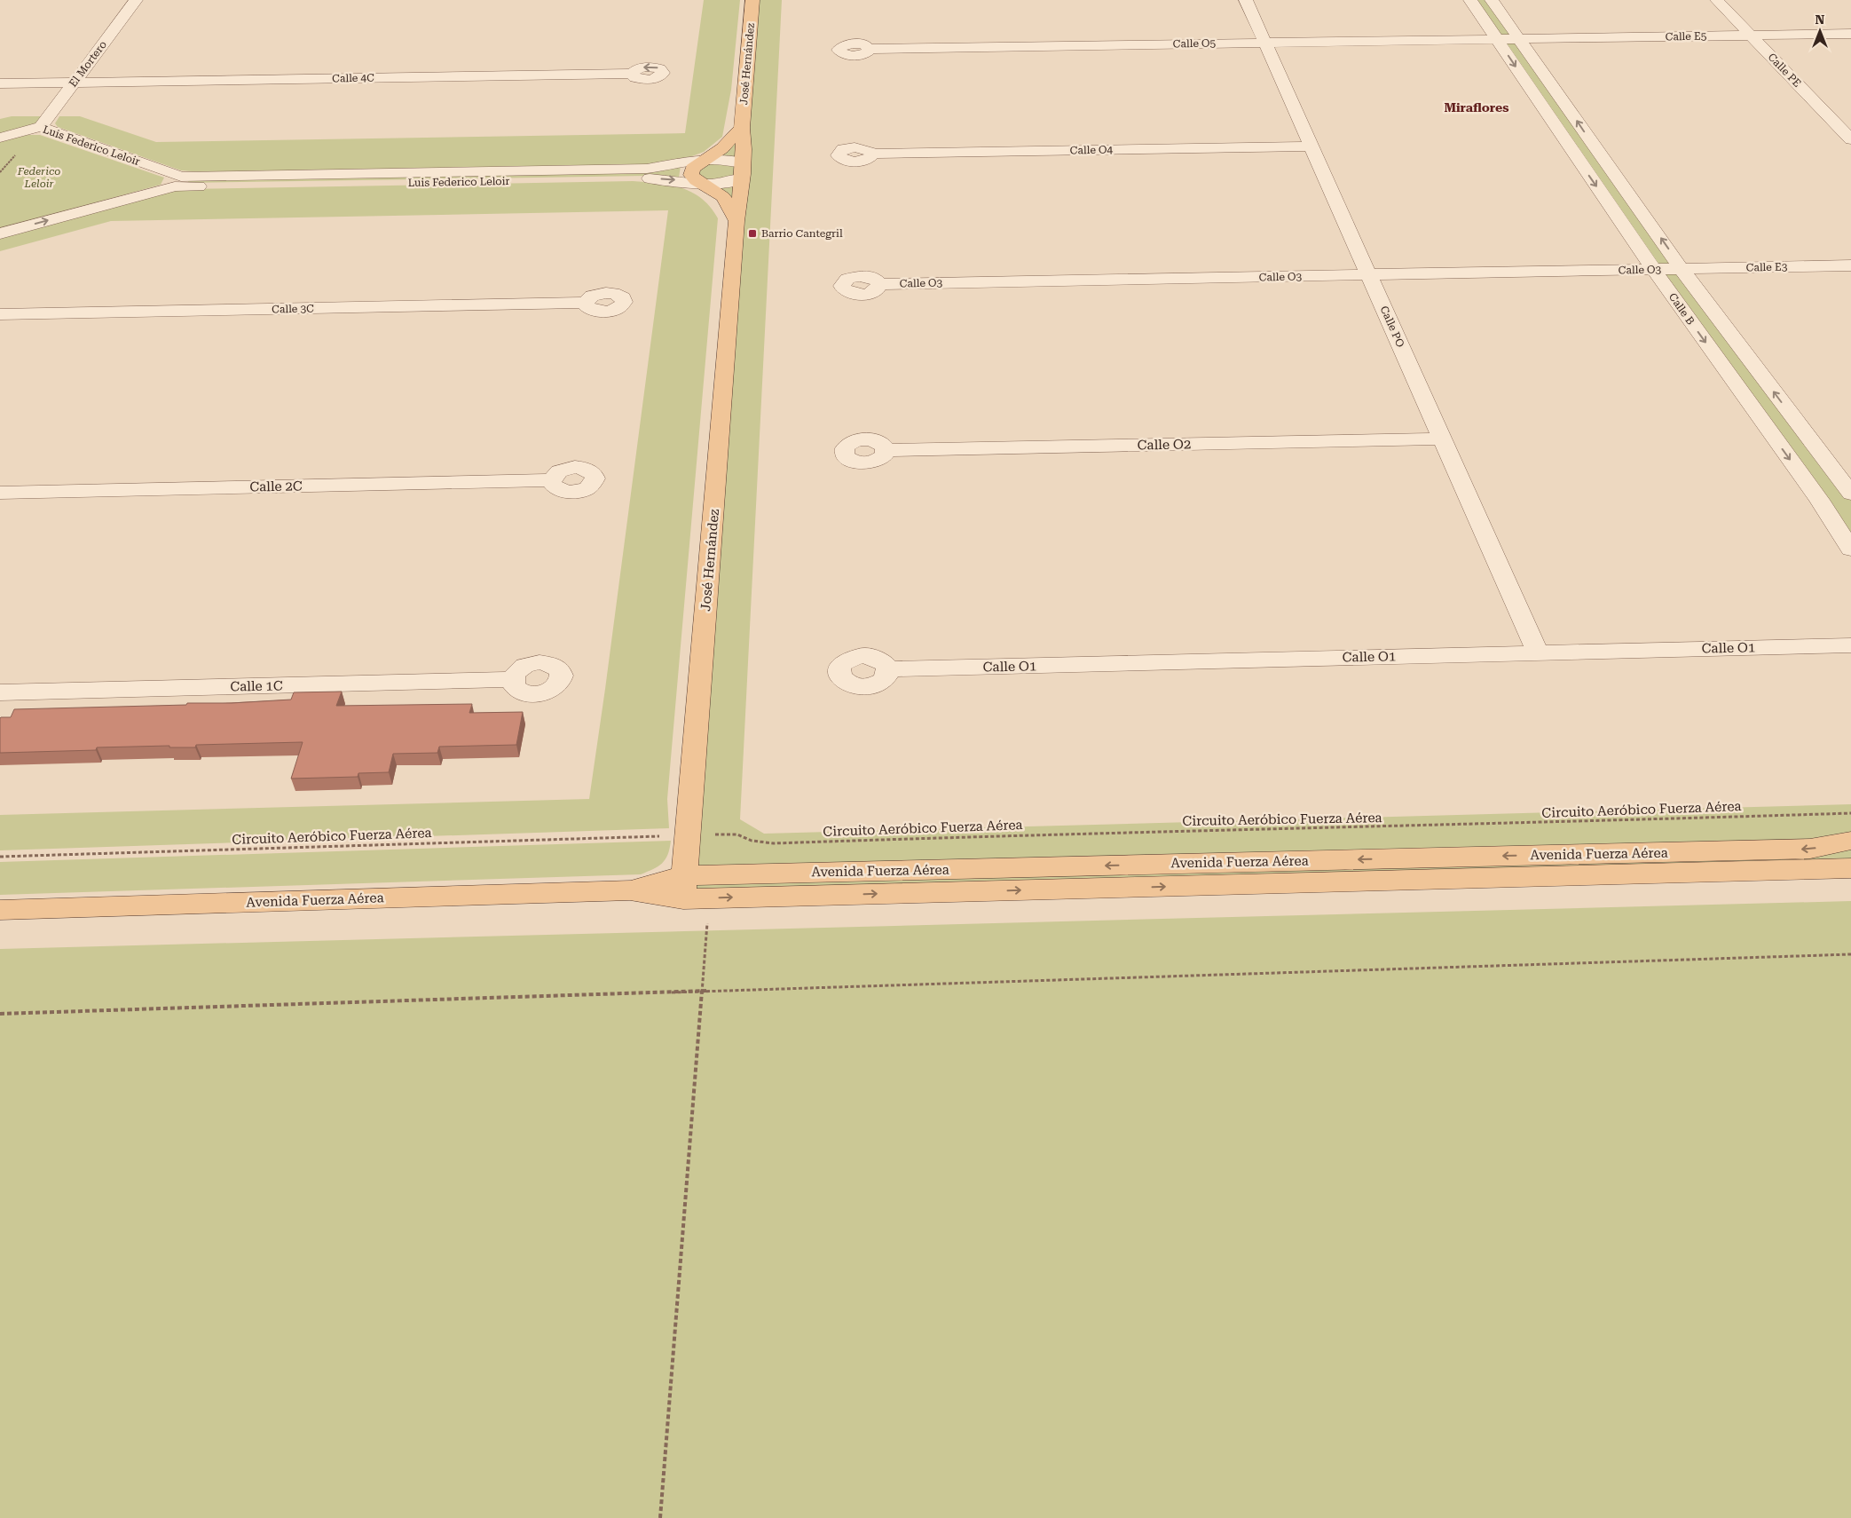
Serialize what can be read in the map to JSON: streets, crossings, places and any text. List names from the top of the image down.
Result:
{
  "streets": {
    "main road": ["José Hernández", "Avenida Fuerza Aérea"],
    "street": [
      "Calle E5",
      "Calle O5",
      "El Mortero",
      "Calle PE",
      "Calle 4C",
      "Luis Federico Leloir",
      "Calle O4",
      "Calle E3",
      "Calle O3",
      "Calle 3C",
      "Calle B",
      "Calle PO",
      "Calle O2",
      "Calle 2C",
      "Calle O1",
      "Calle 1C"
    ],
    "path": ["Circuito Aeróbico Fuerza Aérea"]
  },
  "crossings": [
    ["Calle E5", "Calle O5"],
    ["Calle E5", "Calle PE"],
    ["Calle E5", "Calle B"],
    ["Calle O5", "Calle B"],
    ["Calle O5", "Calle PO"],
    ["El Mortero", "Calle 4C"],
    ["El Mortero", "Luis Federico Leloir"],
    ["José Hernández", "Luis Federico Leloir"],
    ["José Hernández", "Avenida Fuerza Aérea"],
    ["Calle O4", "Calle PO"],
    ["Calle E3", "Calle O3"],
    ["Calle E3", "Calle B"],
    ["Calle O3", "Calle B"],
    ["Calle O3", "Calle PO"],
    ["Calle PO", "Calle O2"],
    ["Calle PO", "Calle O1"]
  ],
  "districts": ["Miraflores"],
  "parks": ["Federico Leloir"],
  "places": {
    "transit": ["Barrio Cantegril"]
  },
  "north": "top"
}
